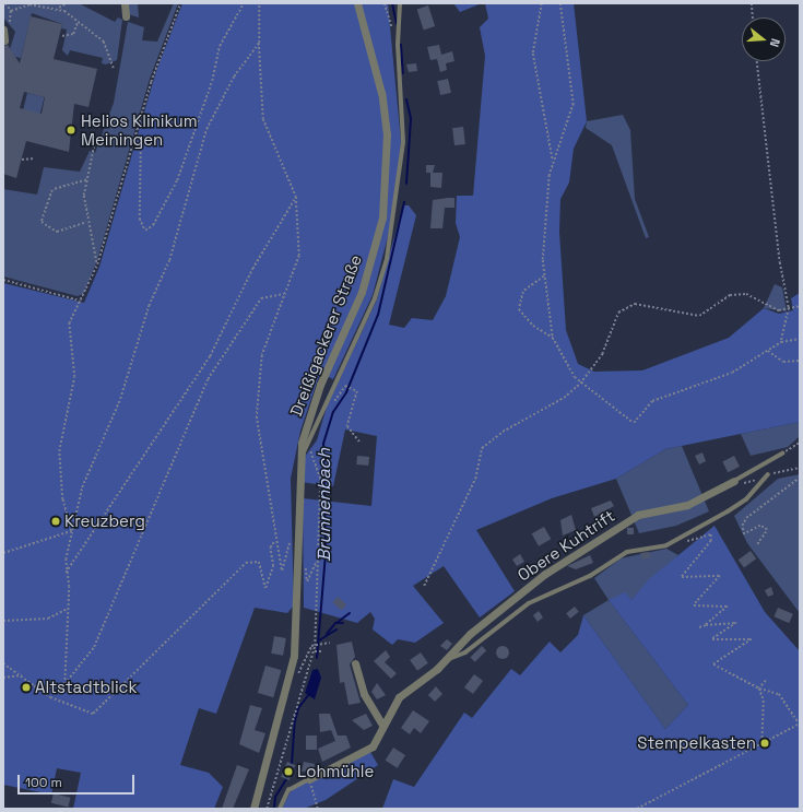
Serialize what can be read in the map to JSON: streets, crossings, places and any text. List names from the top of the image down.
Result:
{
  "streets": {
    "street": ["Dreißigackerer Straße", "Obere Kuhtrift"]
  },
  "water": ["Brunnenbach"],
  "places": [
    "Helios Klinikum Meiningen",
    "Kreuzberg",
    "Altstadtblick",
    "Stempelkasten",
    "Lohmühle"
  ],
  "scale_bar": "100 m",
  "north": "right"
}
